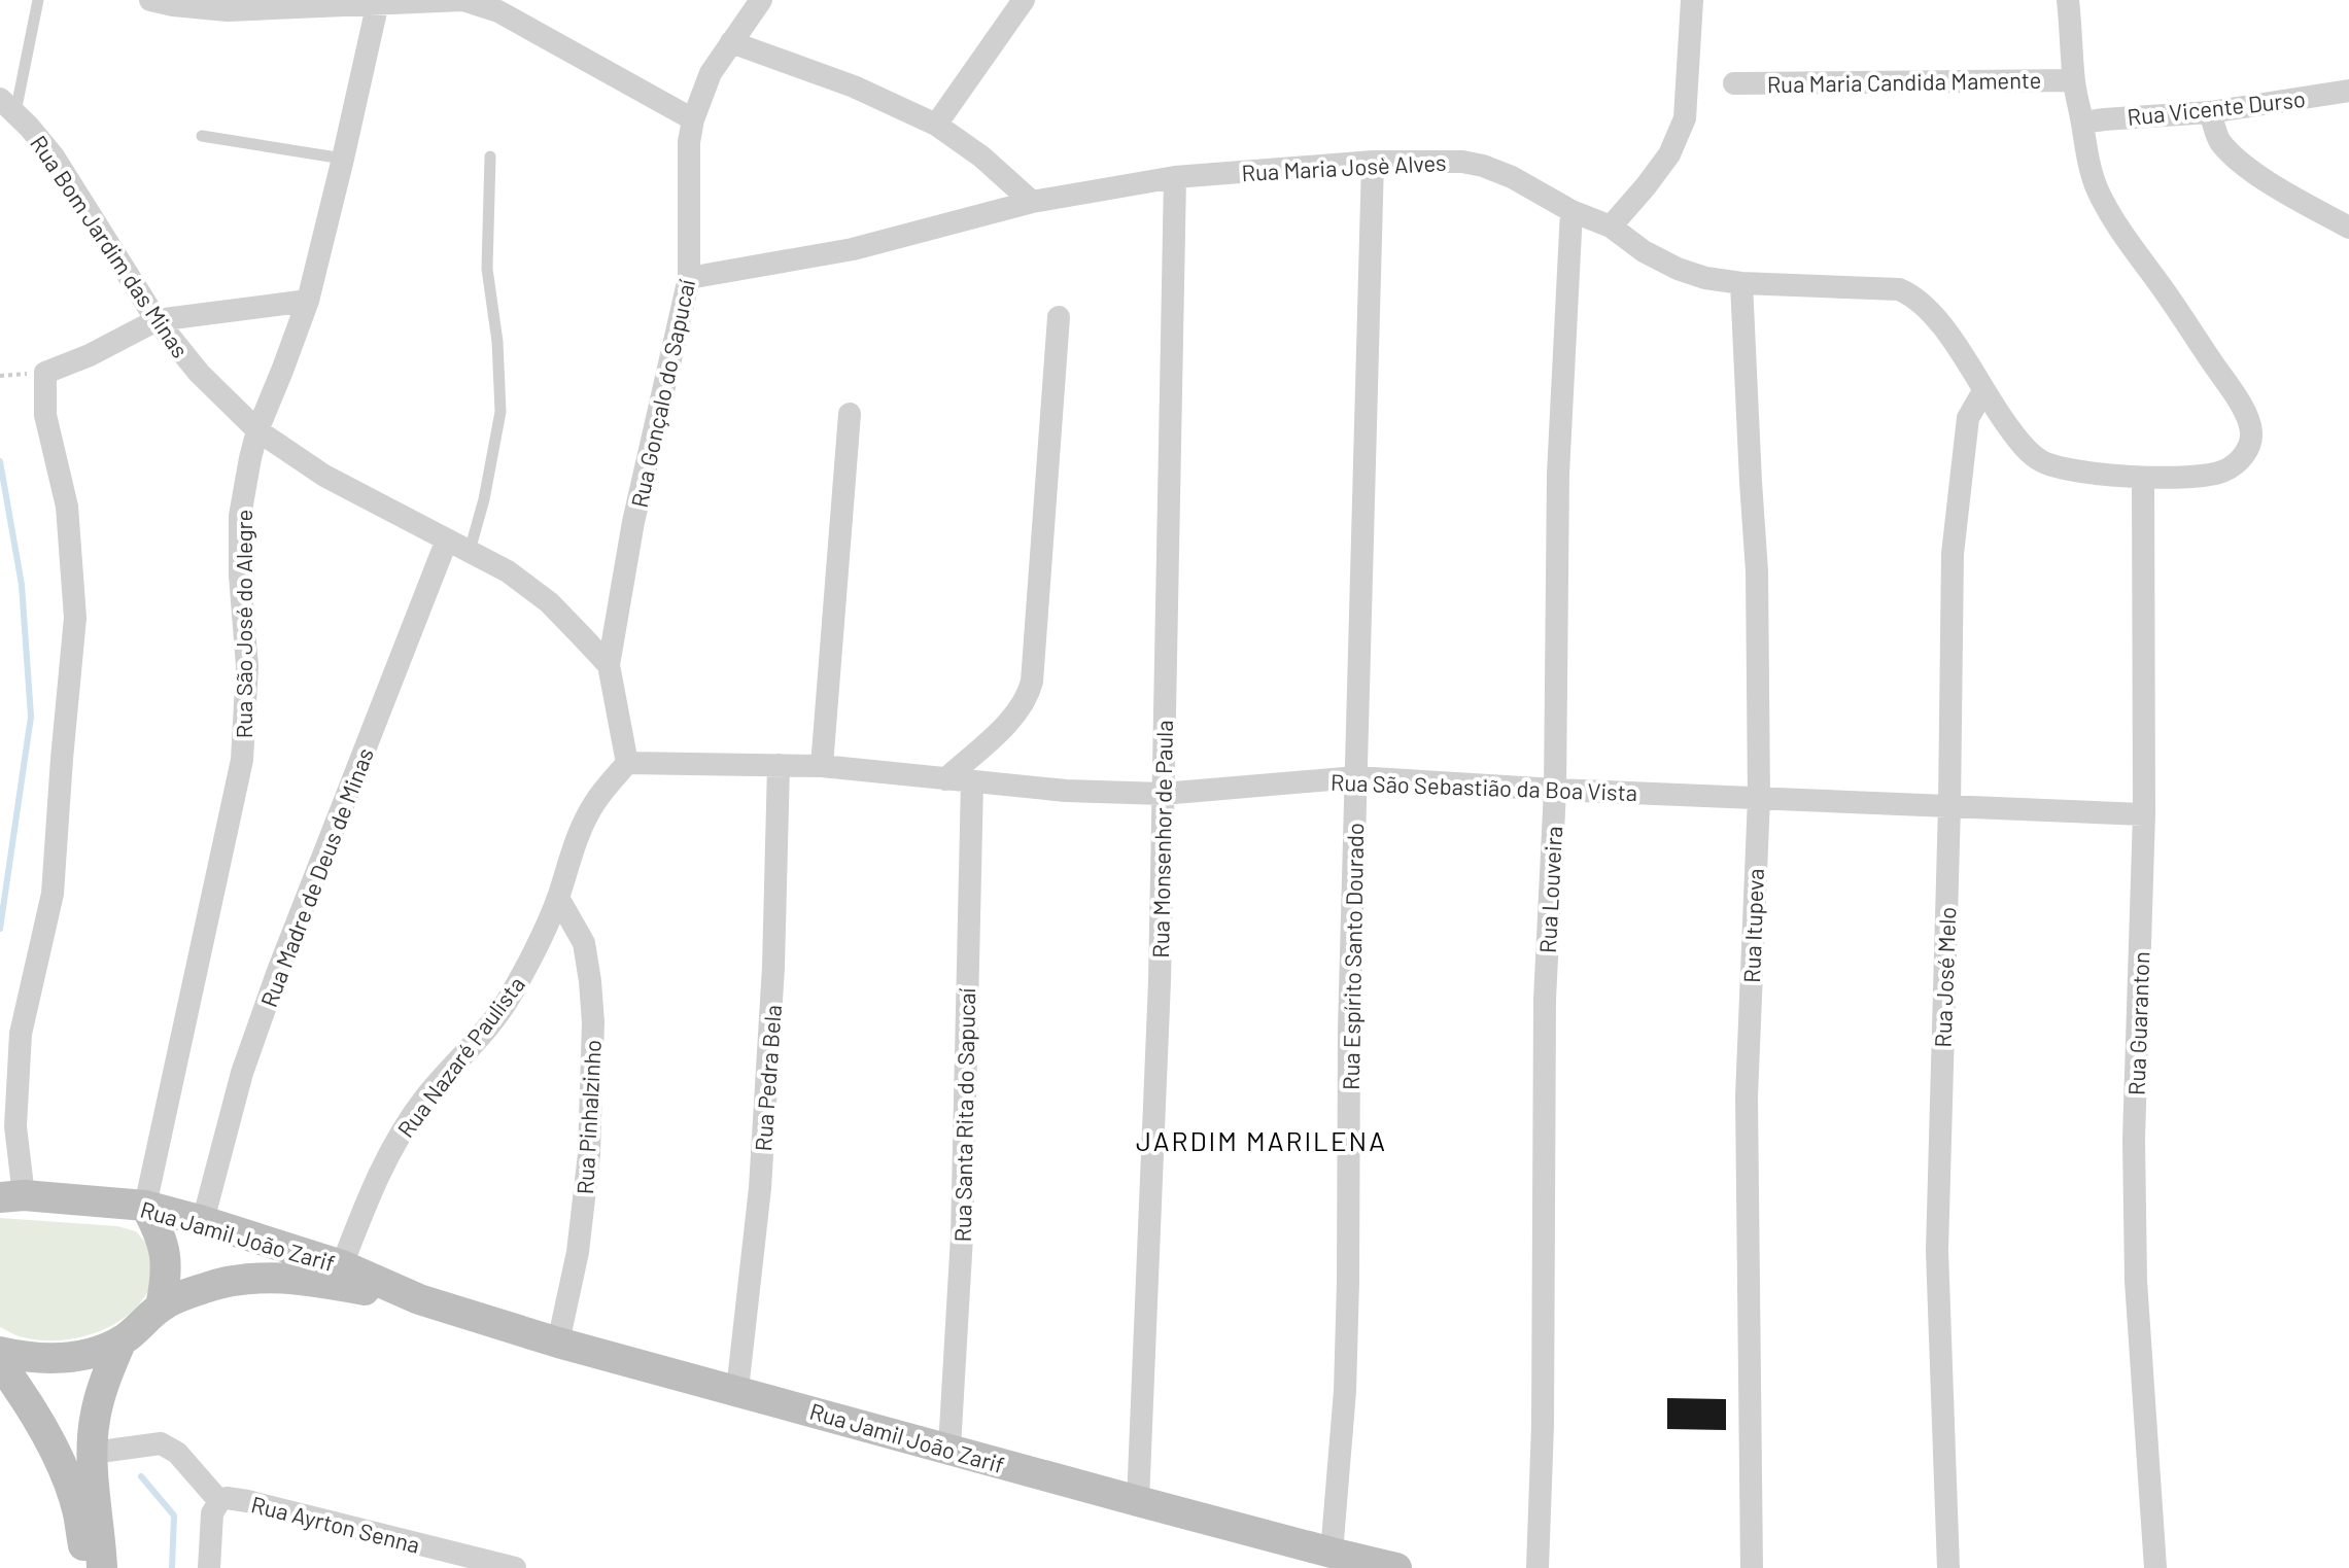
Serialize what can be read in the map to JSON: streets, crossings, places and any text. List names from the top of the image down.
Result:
{
  "streets": {
    "main road": ["Rua Jamil João Zarif"],
    "street": [
      "Rua Maria Candida Mamente",
      "Rua Vicente Durso",
      "Rua Maria Josè Alves",
      "Rua Bom Jardim das Minas",
      "Rua Gonçalo do Sapucaí",
      "Rua São José do Alegre",
      "Rua São Sebastião da Boa Vista",
      "Rua Monsenhor de Paula",
      "Rua Madre de Deus de Minas",
      "Rua Louveira",
      "Rua Itupeva",
      "Rua Espírito Santo Dourado",
      "Rua José Melo",
      "Rua Guaranton",
      "Rua Nazaré Paulista",
      "Rua Pedra Bela",
      "Rua Santa Rita do Sapucaí",
      "Rua Pinhalzinho",
      "Rua Ayrton Senna"
    ]
  },
  "crossings": [
    ["Rua Maria Candida Mamente", "Rua Maria Josè Alves"],
    ["Rua Vicente Durso", "Rua Maria Josè Alves"],
    ["Rua Maria Josè Alves", "Rua Gonçalo do Sapucaí"],
    ["Rua Maria Josè Alves", "Rua Monsenhor de Paula"],
    ["Rua Maria Josè Alves", "Rua Louveira"],
    ["Rua Maria Josè Alves", "Rua Itupeva"],
    ["Rua Maria Josè Alves", "Rua Espírito Santo Dourado"],
    ["Rua Maria Josè Alves", "Rua José Melo"],
    ["Rua Maria Josè Alves", "Rua Guaranton"],
    ["Rua Bom Jardim das Minas", "Rua Gonçalo do Sapucaí"],
    ["Rua Bom Jardim das Minas", "Rua São José do Alegre"],
    ["Rua Bom Jardim das Minas", "Rua Madre de Deus de Minas"],
    ["Rua São José do Alegre", "Rua Jamil João Zarif"],
    ["Rua São Sebastião da Boa Vista", "Rua Monsenhor de Paula"],
    ["Rua São Sebastião da Boa Vista", "Rua Louveira"],
    ["Rua São Sebastião da Boa Vista", "Rua Itupeva"],
    ["Rua São Sebastião da Boa Vista", "Rua Espírito Santo Dourado"],
    ["Rua São Sebastião da Boa Vista", "Rua José Melo"],
    ["Rua São Sebastião da Boa Vista", "Rua Guaranton"],
    ["Rua São Sebastião da Boa Vista", "Rua Nazaré Paulista"],
    ["Rua São Sebastião da Boa Vista", "Rua Pedra Bela"],
    ["Rua São Sebastião da Boa Vista", "Rua Santa Rita do Sapucaí"],
    ["Rua Monsenhor de Paula", "Rua Jamil João Zarif"],
    ["Rua Madre de Deus de Minas", "Rua Jamil João Zarif"],
    ["Rua Espírito Santo Dourado", "Rua Jamil João Zarif"],
    ["Rua Nazaré Paulista", "Rua Pinhalzinho"],
    ["Rua Nazaré Paulista", "Rua Jamil João Zarif"],
    ["Rua Pedra Bela", "Rua Jamil João Zarif"],
    ["Rua Santa Rita do Sapucaí", "Rua Jamil João Zarif"],
    ["Rua Pinhalzinho", "Rua Jamil João Zarif"]
  ],
  "districts": ["JARDIM MARILENA"]
}
